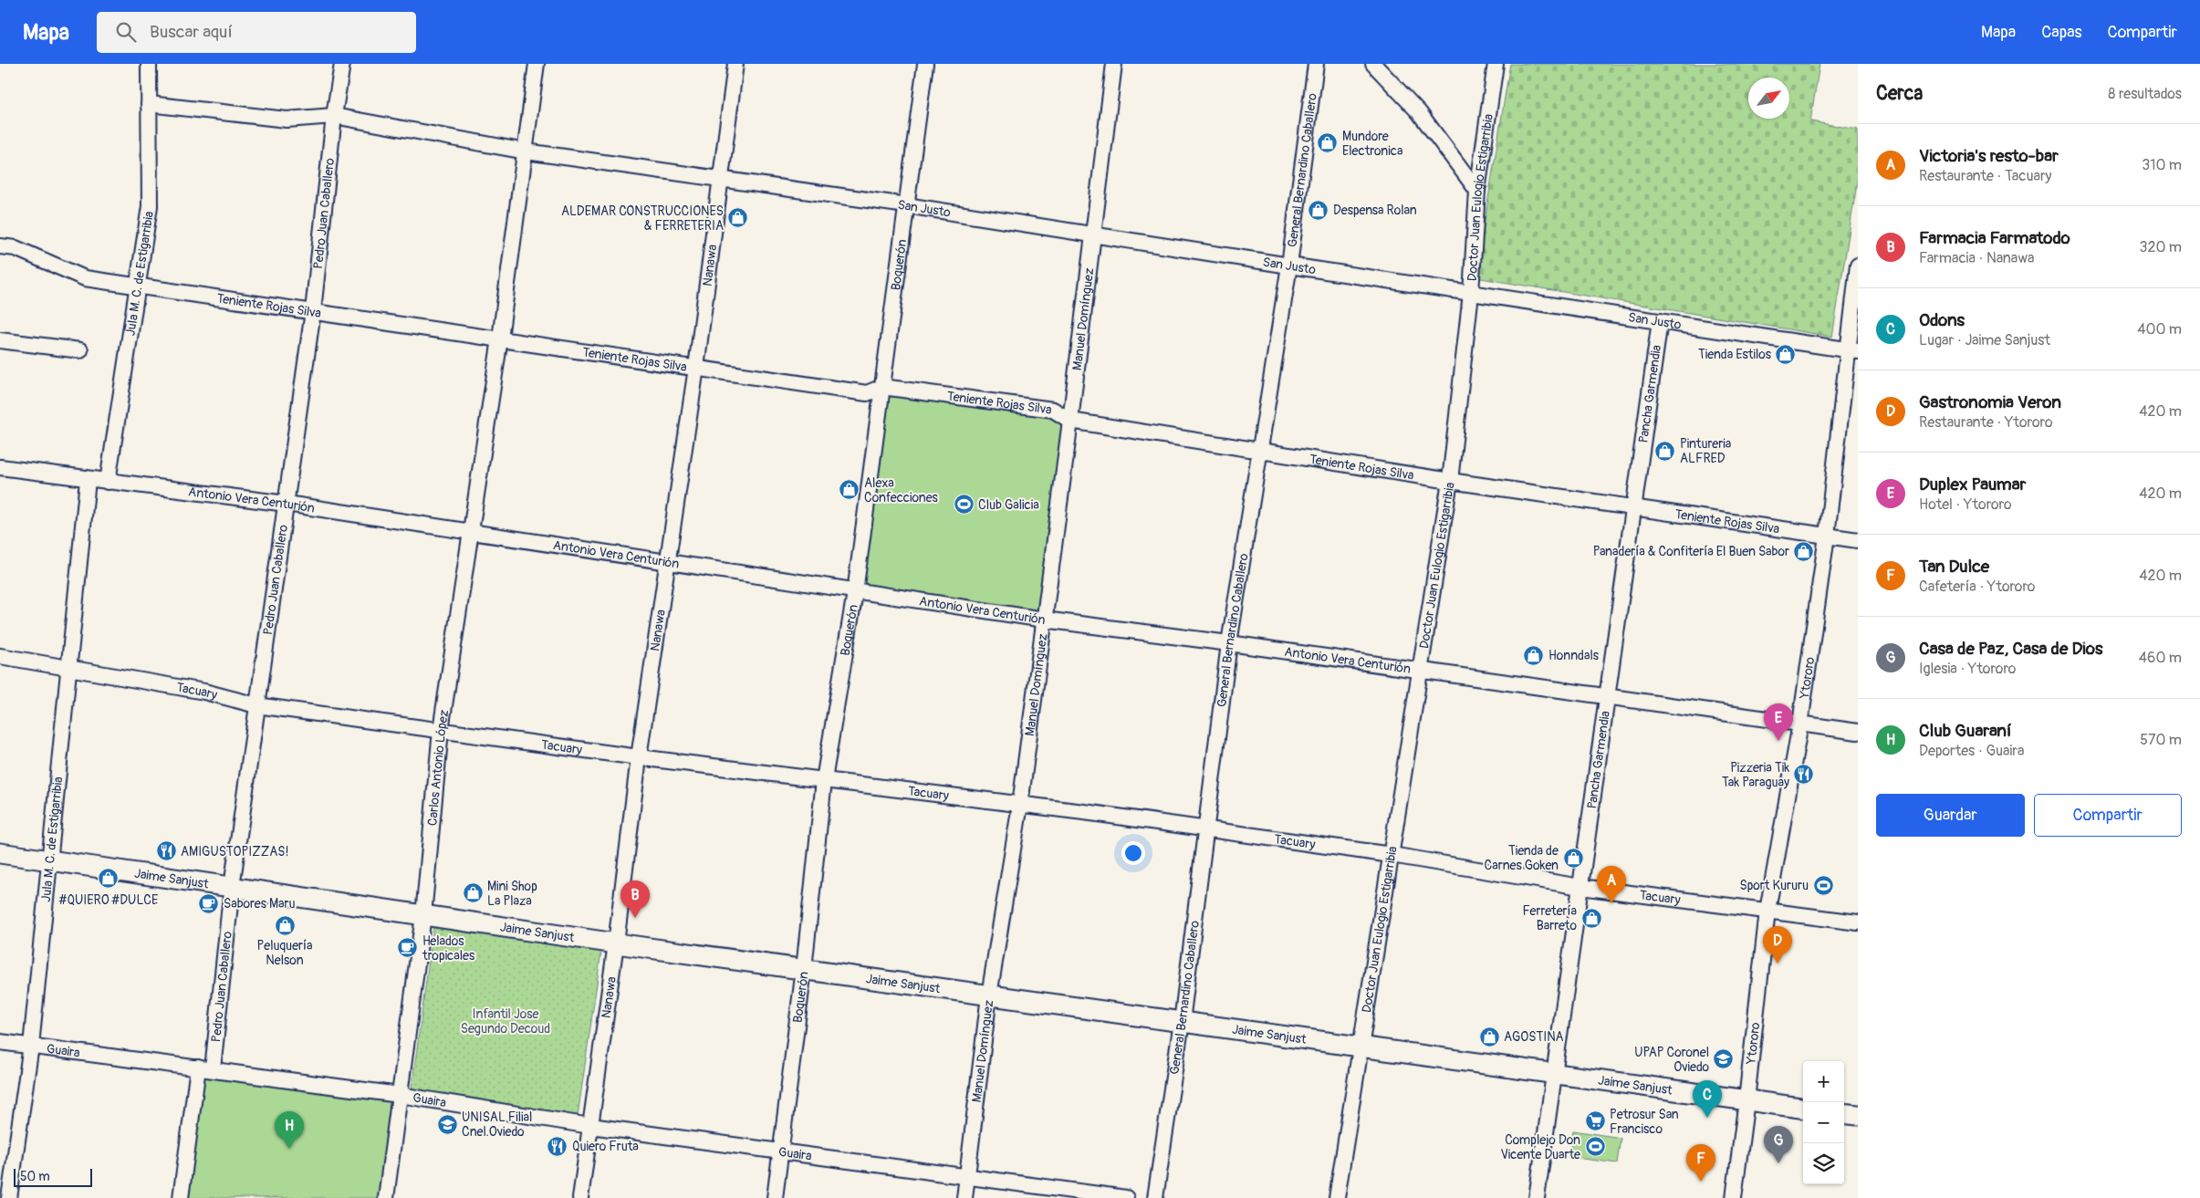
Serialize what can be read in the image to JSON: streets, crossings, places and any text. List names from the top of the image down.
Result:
{
  "streets": {
    "main road": ["Jaime Sanjust"],
    "street": [
      "General Bernardino Caballero",
      "Doctor Juan Eulogio Estigarribia",
      "San Justo",
      "Pedro Juan Caballero",
      "Nanawa",
      "Boquerón",
      "Jula M. C. de Estigarribia",
      "Teniente Rojas Silva",
      "Manuel Domínguez",
      "Pancha Garmendia",
      "Antonio Vera Centurión",
      "Ytororo",
      "Tacuary",
      "Carlos Antonio López",
      "Guaira"
    ]
  },
  "crossings": [
    ["General Bernardino Caballero", "San Justo"],
    ["General Bernardino Caballero", "Teniente Rojas Silva"],
    ["General Bernardino Caballero", "Antonio Vera Centurión"],
    ["General Bernardino Caballero", "Tacuary"],
    ["General Bernardino Caballero", "Jaime Sanjust"],
    ["Doctor Juan Eulogio Estigarribia", "San Justo"],
    ["Doctor Juan Eulogio Estigarribia", "Teniente Rojas Silva"],
    ["Doctor Juan Eulogio Estigarribia", "Antonio Vera Centurión"],
    ["Doctor Juan Eulogio Estigarribia", "Tacuary"],
    ["Doctor Juan Eulogio Estigarribia", "Jaime Sanjust"],
    ["San Justo", "Pedro Juan Caballero"],
    ["San Justo", "Nanawa"],
    ["San Justo", "Boquerón"],
    ["San Justo", "Jula M. C. de Estigarribia"],
    ["San Justo", "Manuel Domínguez"],
    ["San Justo", "Pancha Garmendia"],
    ["San Justo", "Ytororo"],
    ["San Justo", "Carlos Antonio López"],
    ["Pedro Juan Caballero", "Teniente Rojas Silva"],
    ["Pedro Juan Caballero", "Antonio Vera Centurión"],
    ["Pedro Juan Caballero", "Tacuary"],
    ["Pedro Juan Caballero", "Jaime Sanjust"],
    ["Pedro Juan Caballero", "Guaira"],
    ["Nanawa", "Teniente Rojas Silva"],
    ["Nanawa", "Antonio Vera Centurión"],
    ["Nanawa", "Tacuary"],
    ["Nanawa", "Jaime Sanjust"],
    ["Nanawa", "Guaira"],
    ["Boquerón", "Teniente Rojas Silva"],
    ["Boquerón", "Antonio Vera Centurión"],
    ["Boquerón", "Tacuary"],
    ["Boquerón", "Jaime Sanjust"],
    ["Boquerón", "Guaira"],
    ["Jula M. C. de Estigarribia", "Teniente Rojas Silva"],
    ["Jula M. C. de Estigarribia", "Antonio Vera Centurión"],
    ["Jula M. C. de Estigarribia", "Tacuary"],
    ["Jula M. C. de Estigarribia", "Jaime Sanjust"],
    ["Jula M. C. de Estigarribia", "Guaira"],
    ["Teniente Rojas Silva", "Manuel Domínguez"],
    ["Teniente Rojas Silva", "Pancha Garmendia"],
    ["Teniente Rojas Silva", "Ytororo"],
    ["Teniente Rojas Silva", "Carlos Antonio López"],
    ["Manuel Domínguez", "Antonio Vera Centurión"],
    ["Manuel Domínguez", "Tacuary"],
    ["Manuel Domínguez", "Jaime Sanjust"],
    ["Manuel Domínguez", "Guaira"],
    ["Pancha Garmendia", "Antonio Vera Centurión"],
    ["Pancha Garmendia", "Tacuary"],
    ["Pancha Garmendia", "Jaime Sanjust"],
    ["Antonio Vera Centurión", "Ytororo"],
    ["Antonio Vera Centurión", "Carlos Antonio López"],
    ["Ytororo", "Tacuary"],
    ["Ytororo", "Jaime Sanjust"],
    ["Tacuary", "Carlos Antonio López"],
    ["Carlos Antonio López", "Jaime Sanjust"],
    ["Carlos Antonio López", "Guaira"]
  ],
  "parks": ["Infantil Jose Segundo Decoud"],
  "places": {
    "shop": [
      "Mundore Electronica",
      "Despensa Rolan",
      "ALDEMAR CONSTRUCCIONES & FERRETERIA",
      "Tienda Estilos",
      "Pintureria ALFRED",
      "Alexa Confecciones",
      "Panadería & Confitería El Buen Sabor",
      "Honndals",
      "Tienda de Carnes Goken",
      "#QUIERO #DULCE",
      "Mini Shop La Plaza",
      "Ferretería Barreto",
      "Peluquería Nelson",
      "AGOSTINA"
    ],
    "sports": ["Club Galicia", "Sport Kururu", "Complejo Don Vicente Duarte"],
    "restaurant": ["Pizzeria Tik Tak Paraguay", "AMIGUSTOPIZZAS!", "Quiero Fruta"],
    "cafe": ["Sabores Maru", "Helados tropicales"],
    "school or university": ["UPAP Coronel Oviedo", "UNISAL Filial Cnel.Oviedo"],
    "supermarket": ["Petrosur San Francisco"]
  },
  "scale_bar": "50 m",
  "north": "top right",
  "page": {
    "header": "Mapa",
    "search": "Buscar aquí",
    "nav": ["Mapa", "Capas", "Compartir"],
    "heading": ["Cerca", "8 resultados"],
    "list": [
      {
        "mark": "A",
        "name": "Victoria's resto-bar",
        "note": "Restaurante · Tacuary",
        "value": "310 m"
      },
      {
        "mark": "B",
        "name": "Farmacia Farmatodo",
        "note": "Farmacia · Nanawa",
        "value": "320 m"
      },
      {
        "mark": "C",
        "name": "Odons",
        "note": "Lugar · Jaime Sanjust",
        "value": "400 m"
      },
      {
        "mark": "D",
        "name": "Gastronomia Veron",
        "note": "Restaurante · Ytororo",
        "value": "420 m"
      },
      {
        "mark": "E",
        "name": "Duplex Paumar",
        "note": "Hotel · Ytororo",
        "value": "420 m"
      },
      {
        "mark": "F",
        "name": "Tan Dulce",
        "note": "Cafetería · Ytororo",
        "value": "420 m"
      },
      {
        "mark": "G",
        "name": "Casa de Paz, Casa de Dios",
        "note": "Iglesia · Ytororo",
        "value": "460 m"
      },
      {
        "mark": "H",
        "name": "Club Guaraní",
        "note": "Deportes · Guaira",
        "value": "570 m"
      }
    ],
    "pins": [
      "E",
      "A",
      "B",
      "D",
      "C",
      "H",
      "G",
      "F"
    ],
    "buttons": ["Guardar", "Compartir"],
    "map_buttons": ["+", "−"],
    "scale": "50 m"
  }
}
